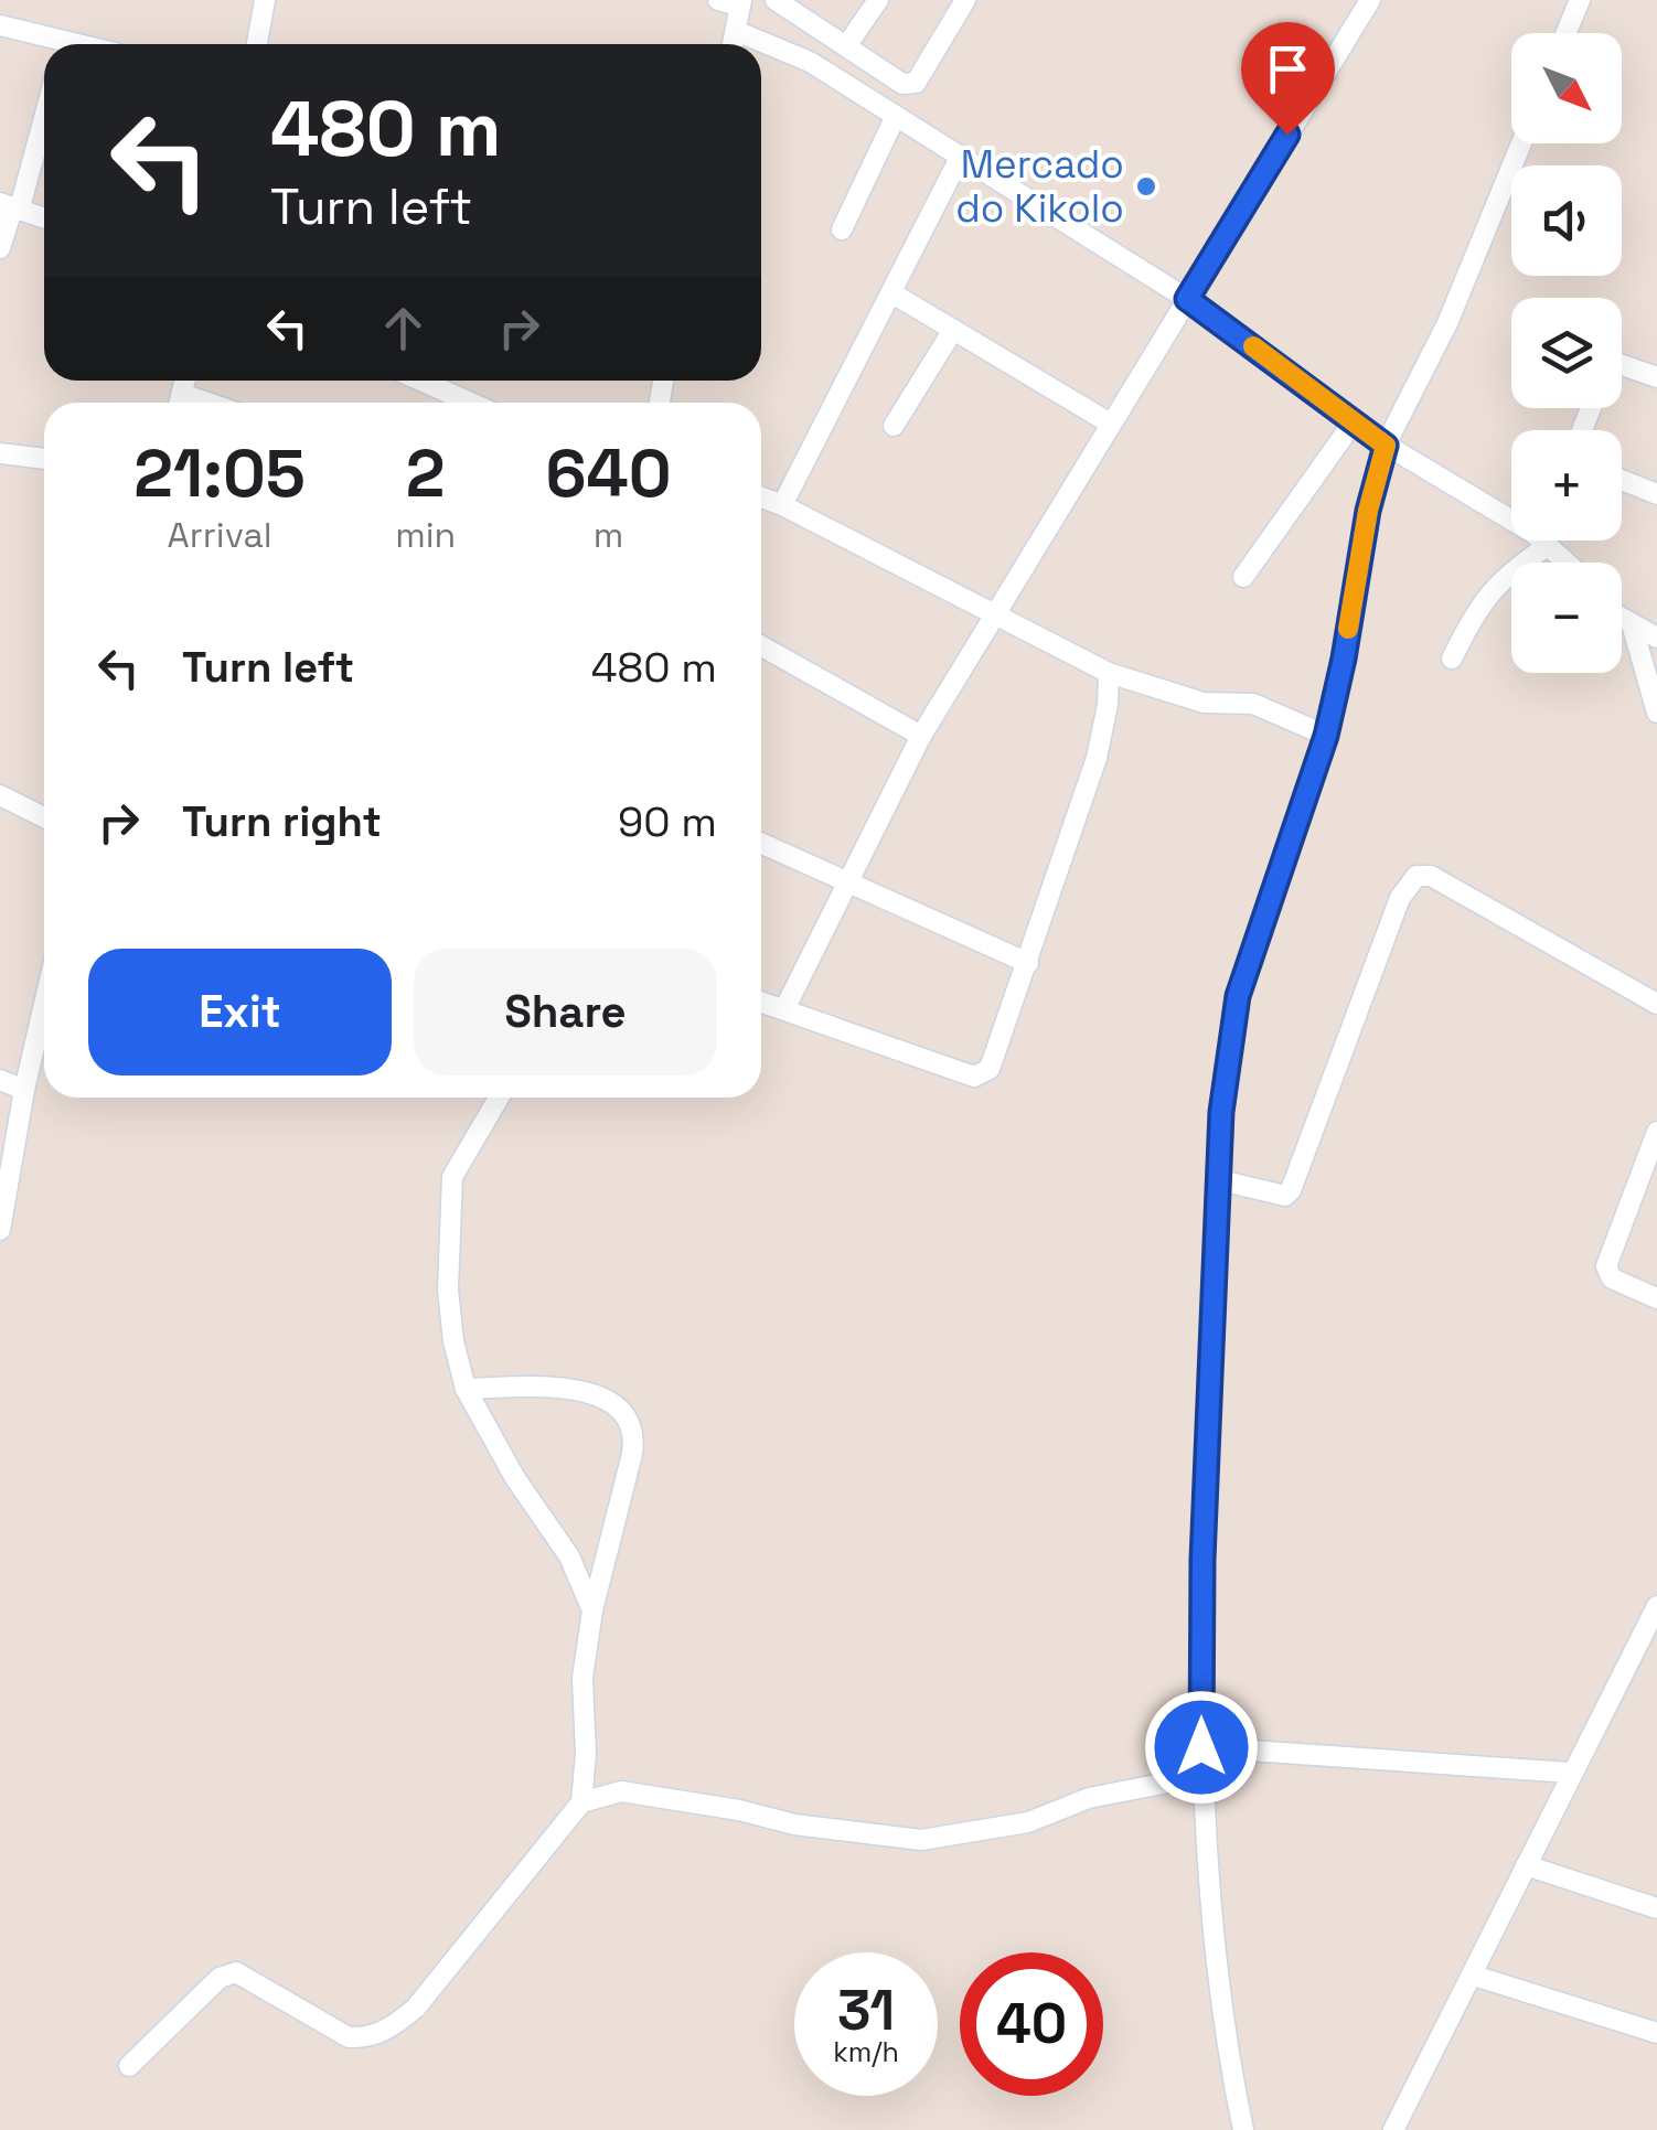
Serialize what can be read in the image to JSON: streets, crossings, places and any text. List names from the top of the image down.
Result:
{
  "places": ["Mercado do Kikolo"],
  "north": "bottom right",
  "page": {
    "map_buttons": ["+", "−"],
    "turn": ["480 m", "Turn left"],
    "eta": [
      "21:05",
      "Arrival",
      "2",
      "min",
      "640",
      "m"
    ],
    "list": [
      {
        "name": "Turn left",
        "value": "480 m"
      },
      {
        "name": "Turn right",
        "value": "90 m"
      }
    ],
    "buttons": ["Exit", "Share"],
    "speed": "31 km/h",
    "limit": "40"
  }
}
